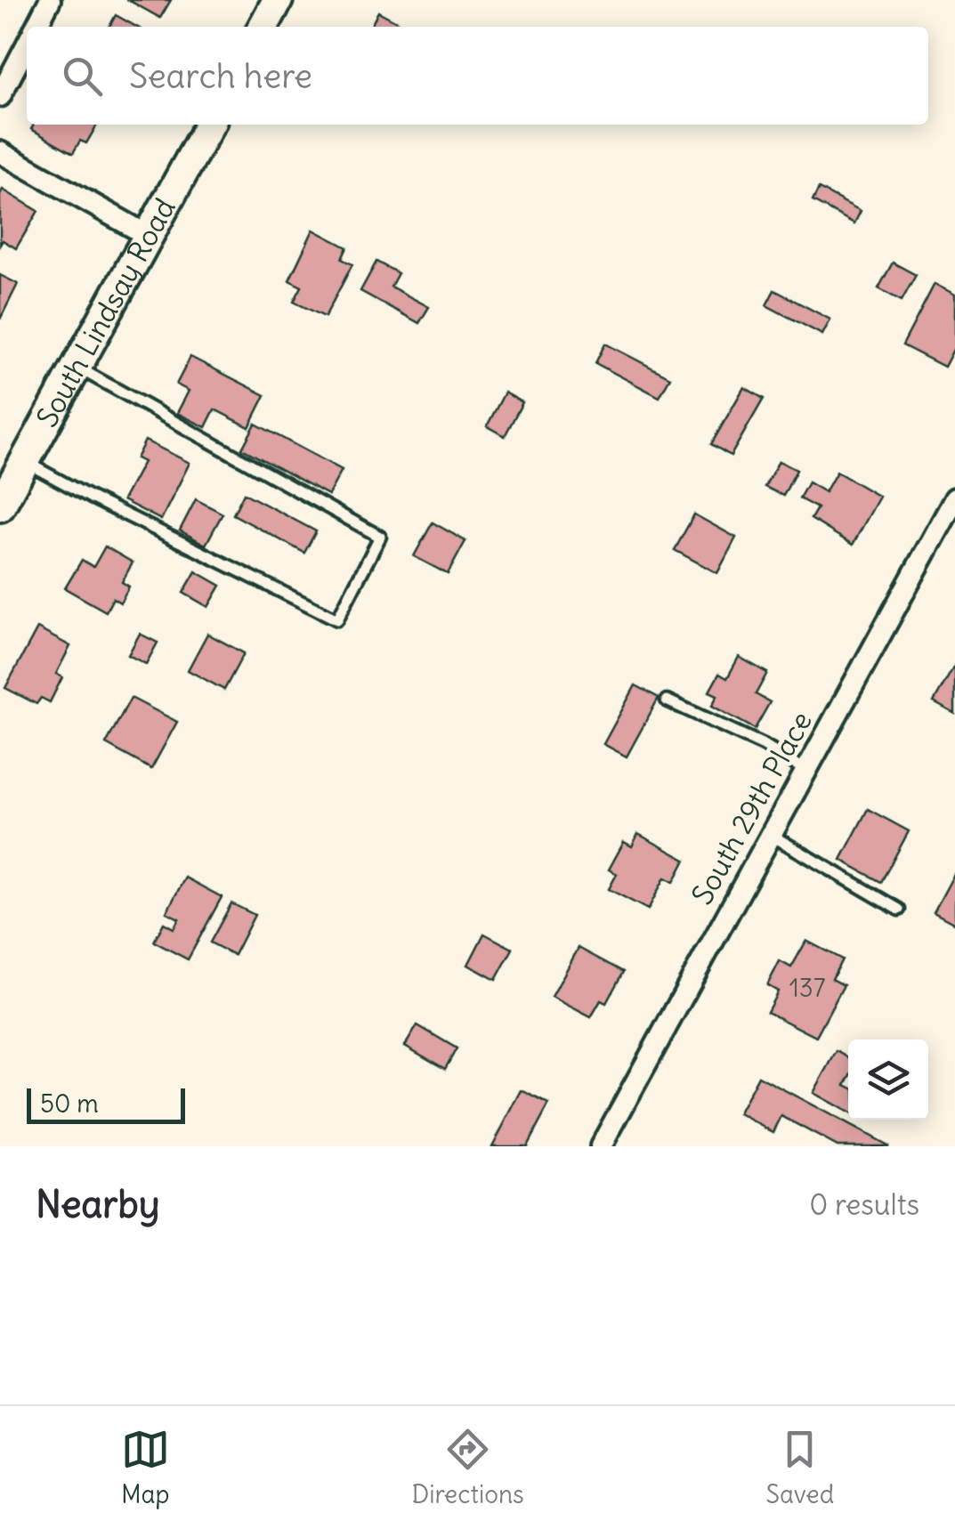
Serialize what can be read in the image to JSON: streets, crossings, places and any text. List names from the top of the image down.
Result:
{
  "streets": {
    "main road": ["South Lindsay Road"],
    "street": ["South 29th Place"]
  },
  "house_numbers": ["137"],
  "scale_bar": "50 m",
  "page": {
    "search": "Search here",
    "scale": "50 m",
    "heading": ["Nearby", "0 results"],
    "nav": ["Map", "Directions", "Saved"]
  }
}
